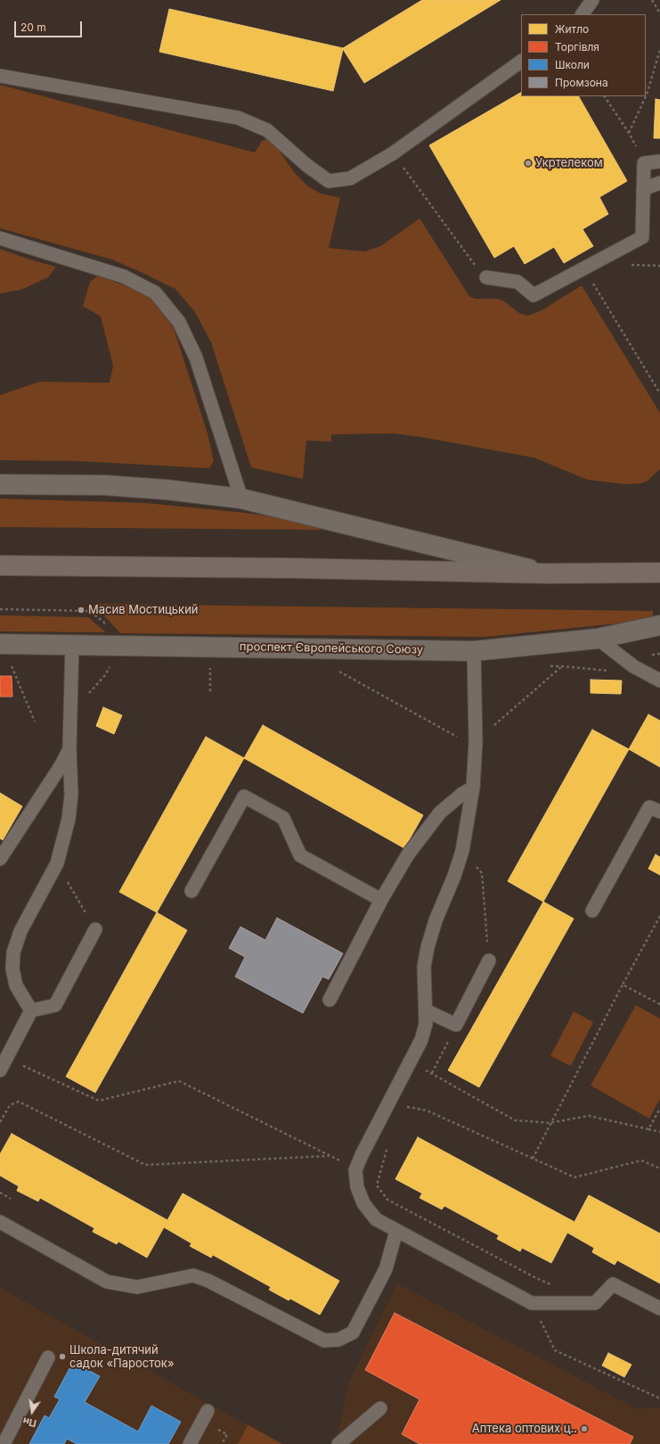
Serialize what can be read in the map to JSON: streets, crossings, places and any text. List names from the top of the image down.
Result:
{
  "streets": {
    "street": ["проспект Європейського Союзу"]
  },
  "places": [
    "Укртелеком",
    "Масив Мостицький",
    "Школа-дитячий садок «Паросток»",
    "Аптека оптових ц‥"
  ],
  "legend": [
    "Житло",
    "Торгівля",
    "Школи",
    "Промзона"
  ],
  "scale_bar": "20 m",
  "north": "bottom"
}
